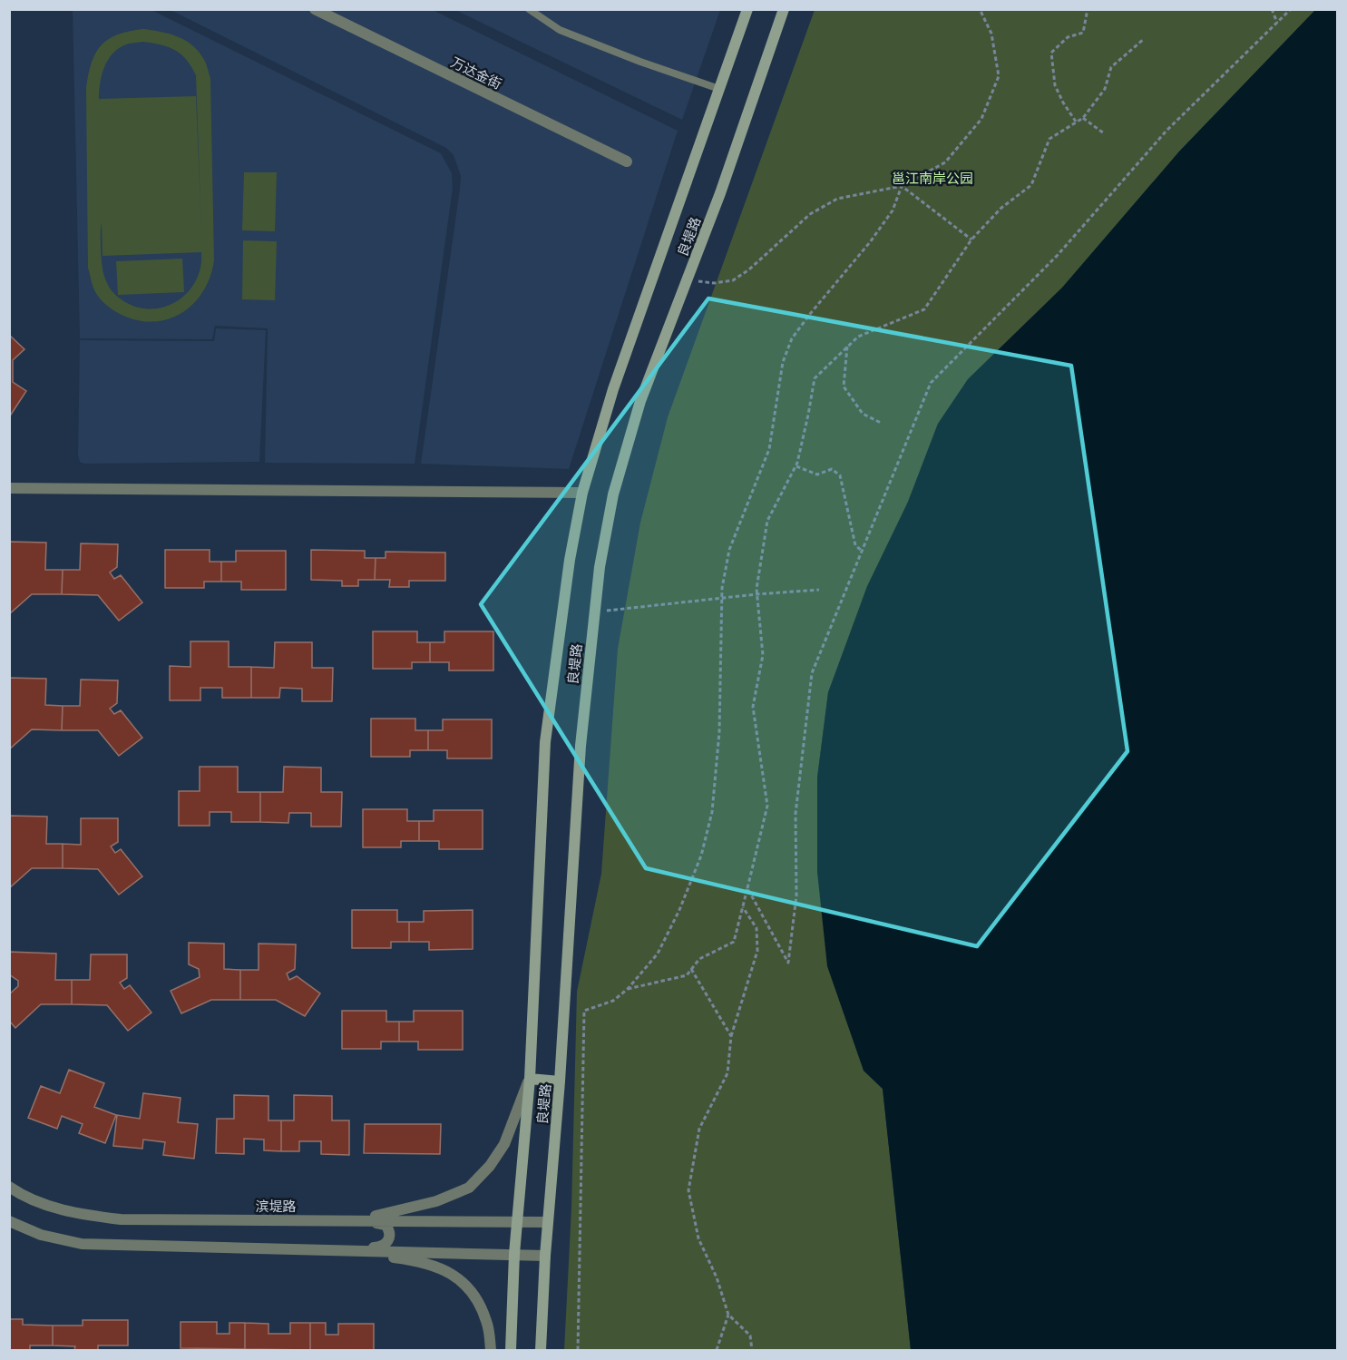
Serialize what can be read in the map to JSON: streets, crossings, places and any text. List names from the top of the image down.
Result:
{
  "streets": {
    "main road": ["良堤路"],
    "street": ["万达金街", "滨堤路"]
  },
  "crossings": [
    ["良堤路", "滨堤路"]
  ],
  "parks": ["邕江南岸公园"]
}
